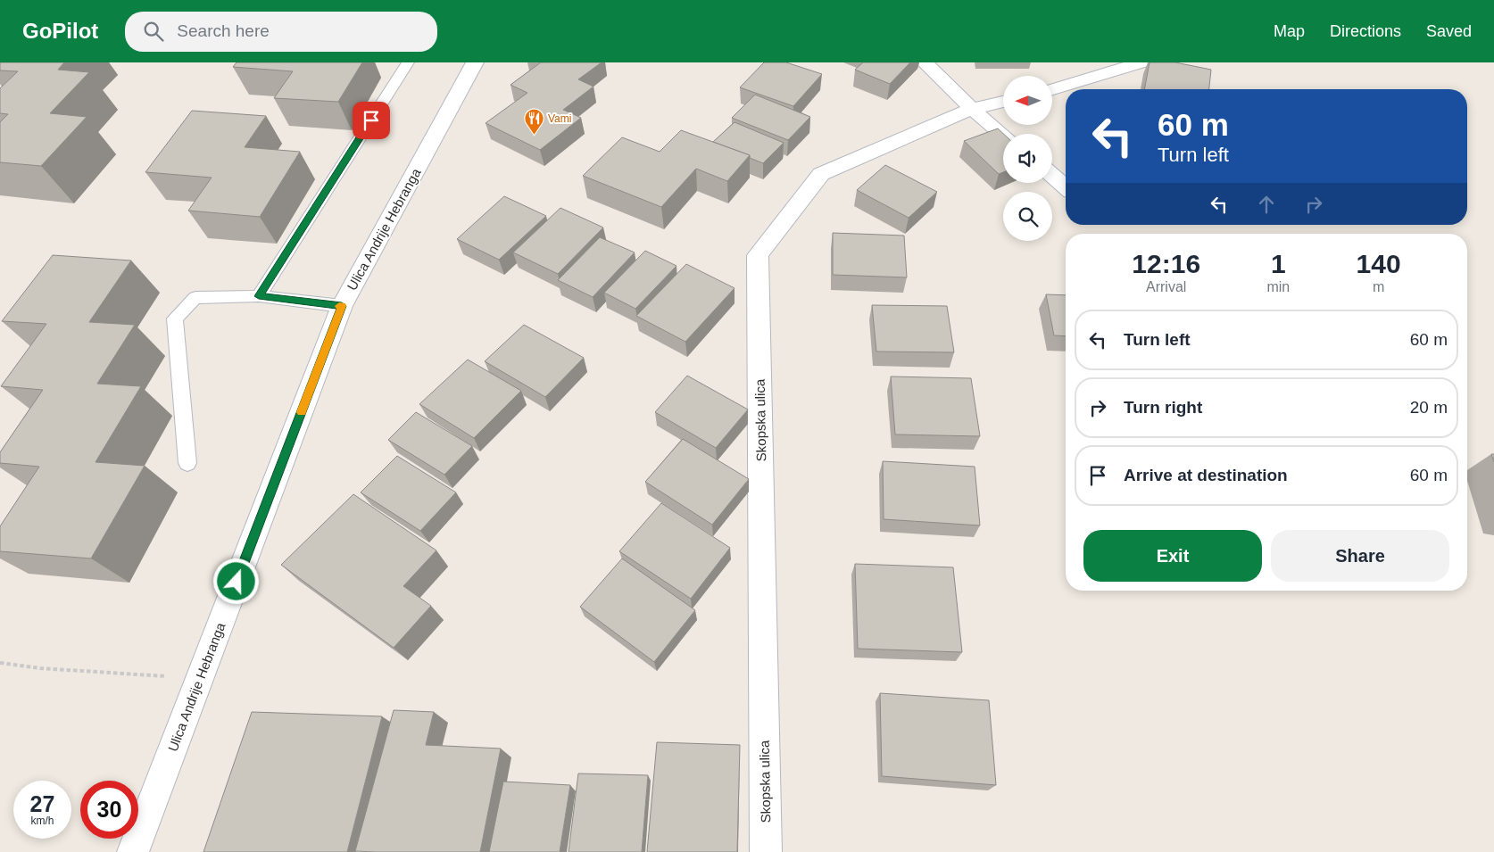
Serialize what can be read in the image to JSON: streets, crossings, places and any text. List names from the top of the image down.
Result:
{
  "streets": {
    "street": ["Ulica Andrije Hebranga", "Skopska ulica"]
  },
  "places": {
    "restaurant": ["Vami"]
  },
  "north": "left",
  "page": {
    "header": "GoPilot",
    "search": "Search here",
    "nav": ["Map", "Directions", "Saved"],
    "turn": ["60 m", "Turn left"],
    "eta": [
      "12:16",
      "Arrival",
      "1",
      "min",
      "140",
      "m"
    ],
    "list": [
      {
        "name": "Turn left",
        "value": "60 m"
      },
      {
        "name": "Turn right",
        "value": "20 m"
      },
      {
        "name": "Arrive at destination",
        "value": "60 m"
      }
    ],
    "buttons": ["Exit", "Share"],
    "speed": "27 km/h",
    "limit": "30"
  }
}
